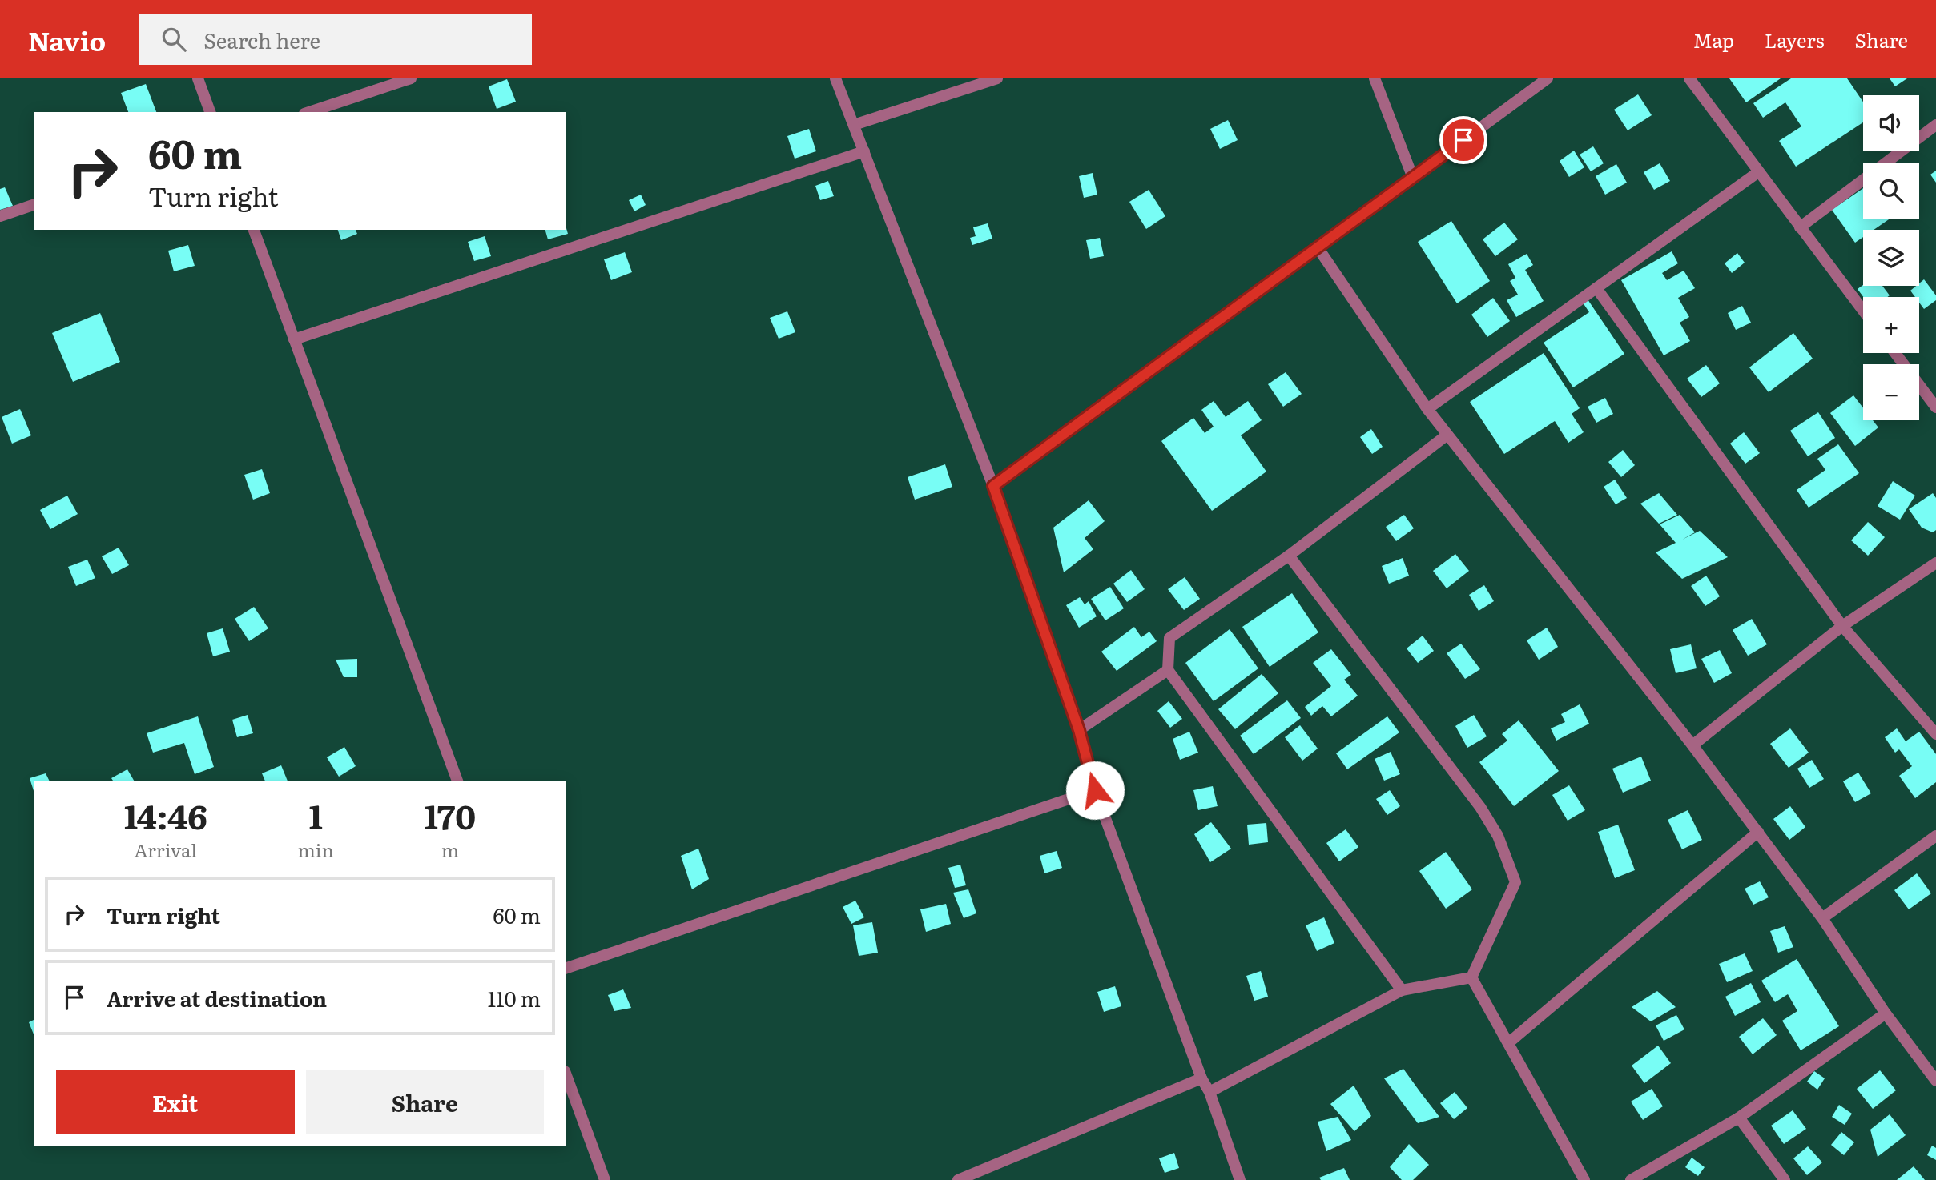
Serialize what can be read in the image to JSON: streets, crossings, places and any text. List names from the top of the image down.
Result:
{
  "page": {
    "header": "Navio",
    "search": "Search here",
    "nav": ["Map", "Layers", "Share"],
    "map_buttons": ["+", "−"],
    "turn": ["60 m", "Turn right"],
    "eta": [
      "14:46",
      "Arrival",
      "1",
      "min",
      "170",
      "m"
    ],
    "list": [
      {
        "name": "Turn right",
        "value": "60 m"
      },
      {
        "name": "Arrive at destination",
        "value": "110 m"
      }
    ],
    "buttons": ["Exit", "Share"]
  }
}
